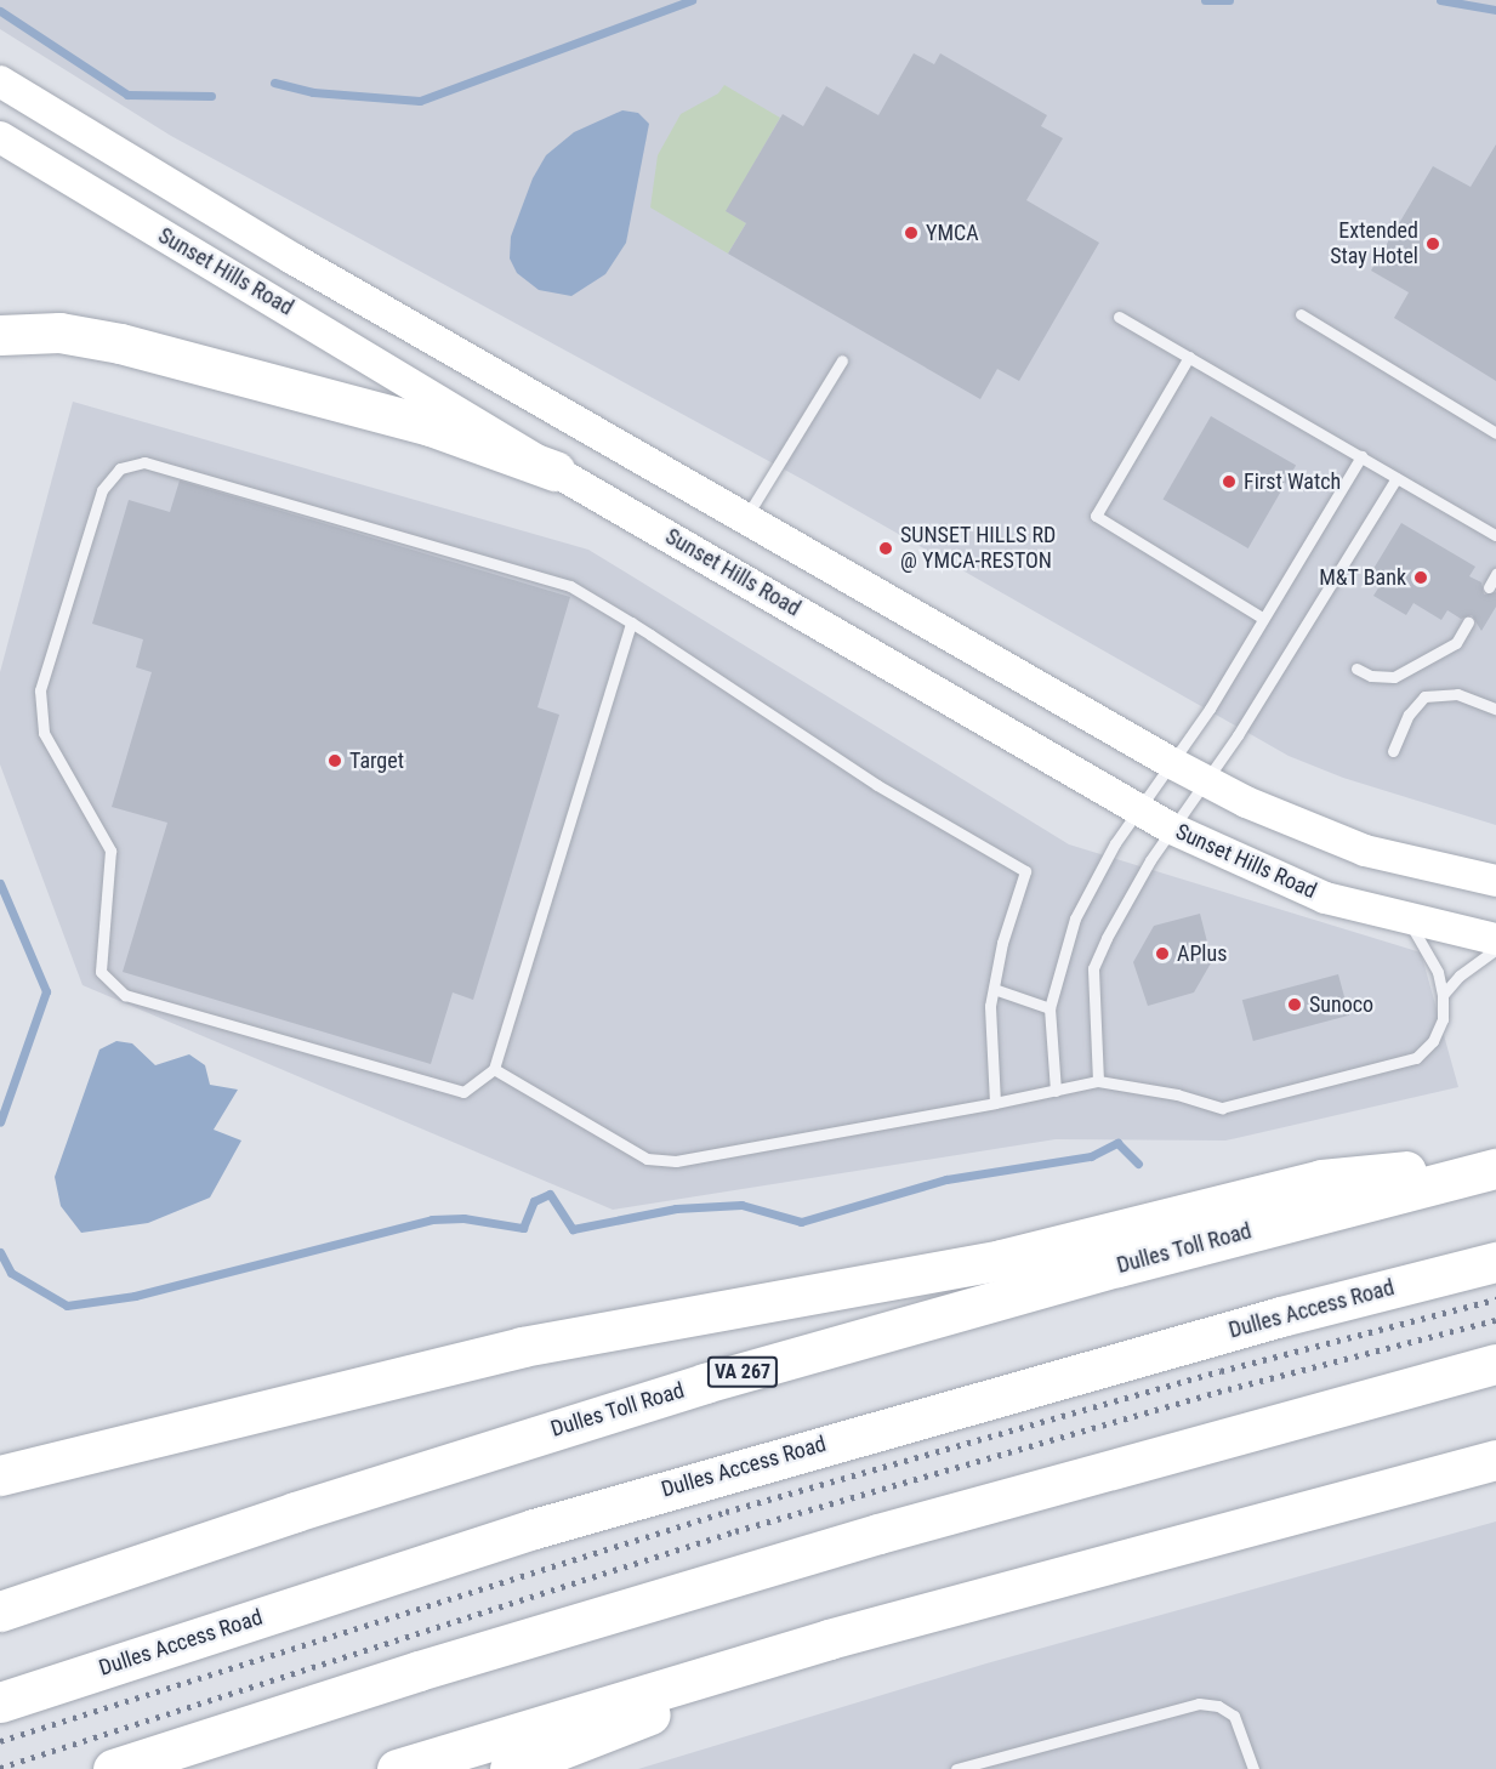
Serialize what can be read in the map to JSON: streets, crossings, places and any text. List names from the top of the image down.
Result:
{
  "streets": {
    "highway": ["Dulles Toll Road", "Dulles Access Road", "VA 267"],
    "main road": ["Sunset Hills Road"]
  },
  "places": [
    "YMCA",
    "Extended Stay Hotel",
    "First Watch",
    "SUNSET HILLS RD @ YMCA-RESTON",
    "M&T Bank",
    "Target",
    "APlus",
    "Sunoco"
  ]
}
